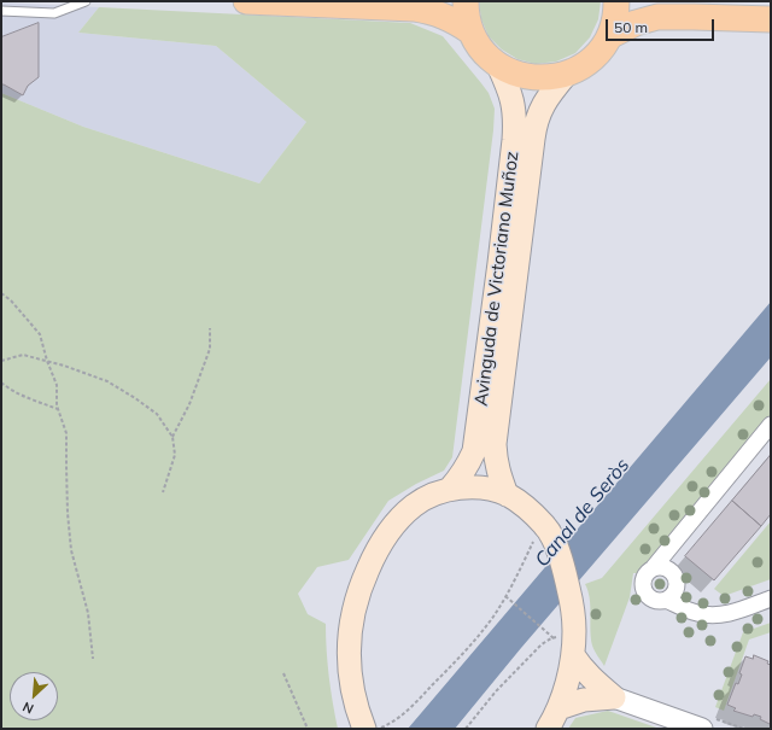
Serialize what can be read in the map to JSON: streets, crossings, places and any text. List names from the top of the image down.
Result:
{
  "streets": {
    "main road": ["Avinguda de Victoriano Muñoz"]
  },
  "water": ["Canal de Seròs"],
  "scale_bar": "50 m",
  "north": "bottom left"
}
